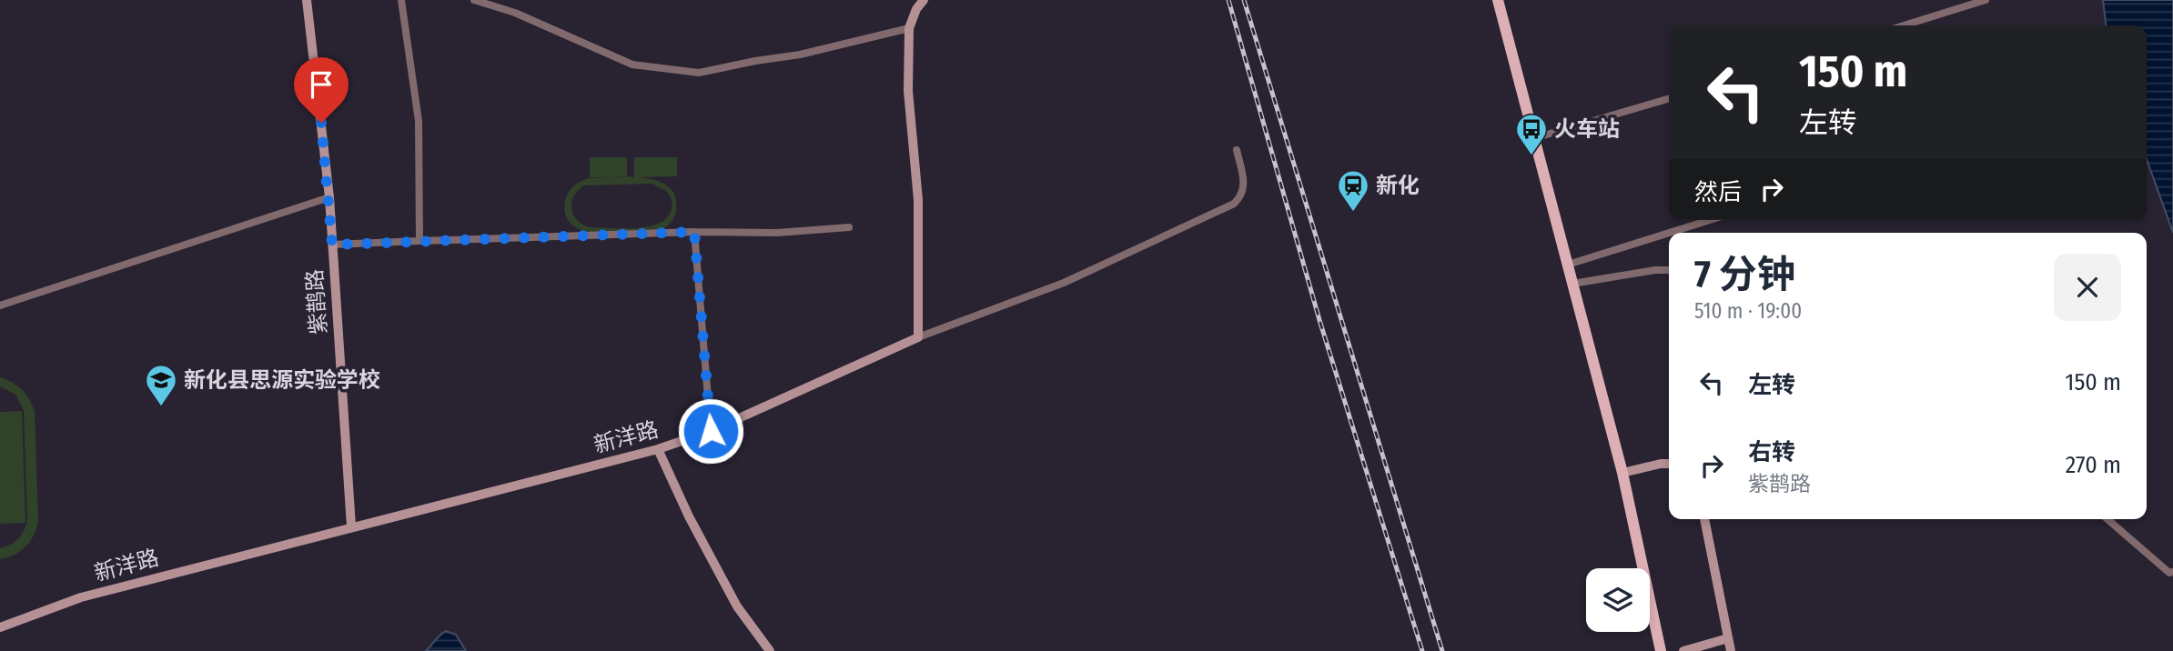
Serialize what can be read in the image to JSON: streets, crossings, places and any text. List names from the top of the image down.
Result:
{
  "streets": {
    "street": ["紫鹊路", "新洋路"]
  },
  "crossings": [
    ["紫鹊路", "新洋路"]
  ],
  "places": {
    "bus stop": ["火车站"],
    "station": ["新化"],
    "school or university": ["新化县思源实验学校"]
  },
  "page": {
    "turn": ["150 m", "左转"],
    "then": "然后",
    "heading": ["7 分钟", "510 m · 19:00"],
    "list": [
      {
        "name": "左转",
        "value": "150 m"
      },
      {
        "name": "右转",
        "note": "紫鹊路",
        "value": "270 m"
      }
    ]
  }
}
